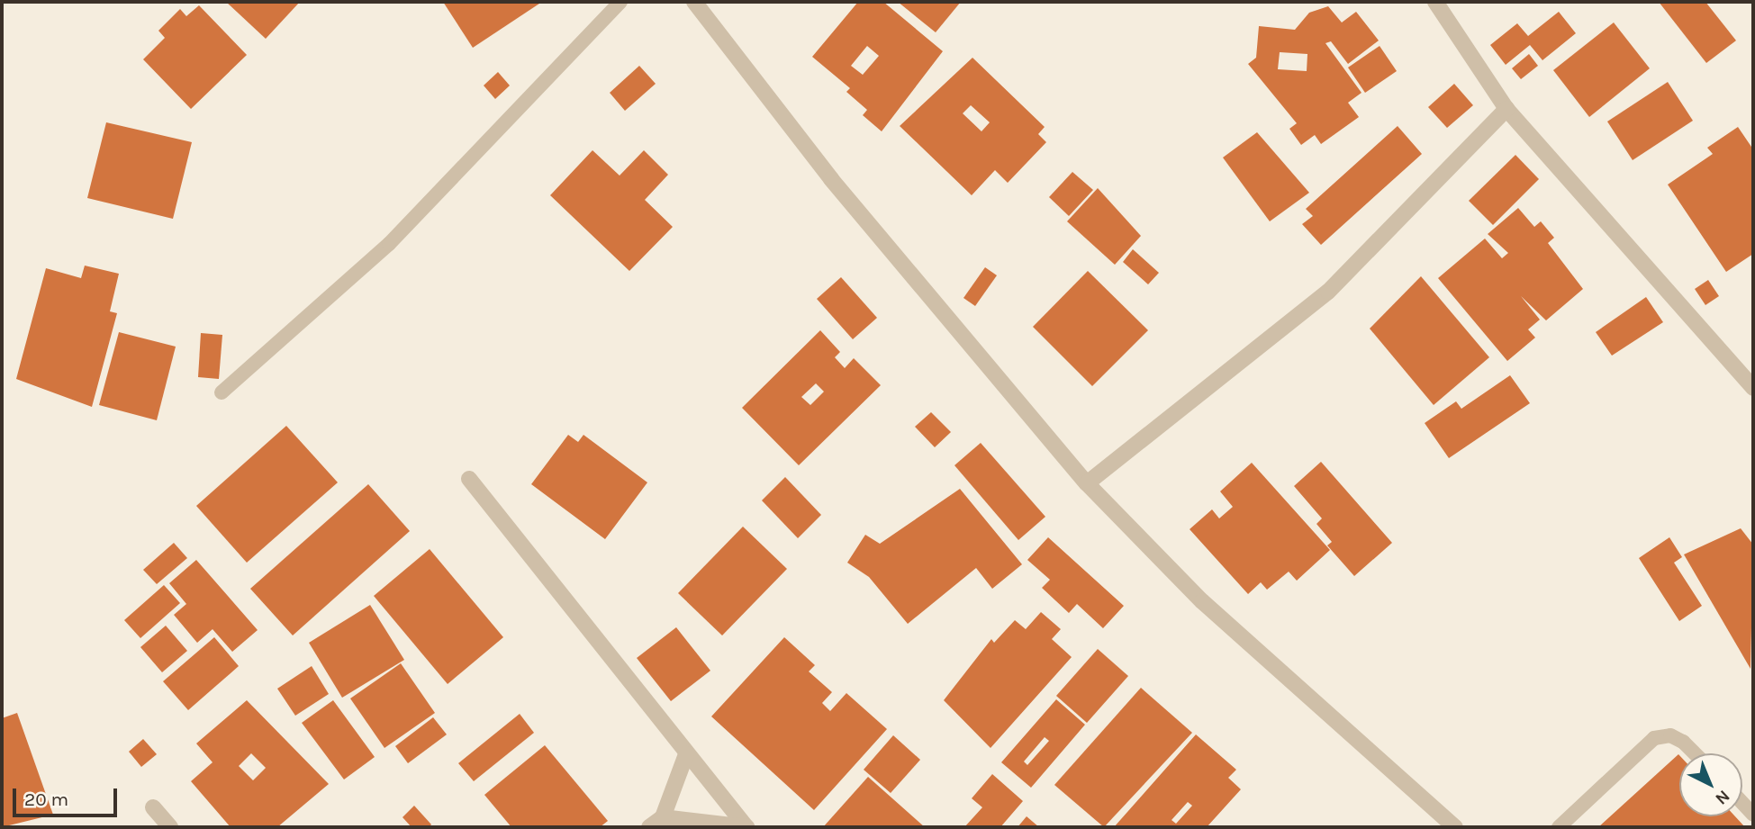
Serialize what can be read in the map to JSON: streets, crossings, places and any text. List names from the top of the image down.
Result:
{
  "scale_bar": "20 m",
  "north": "bottom right"
}
